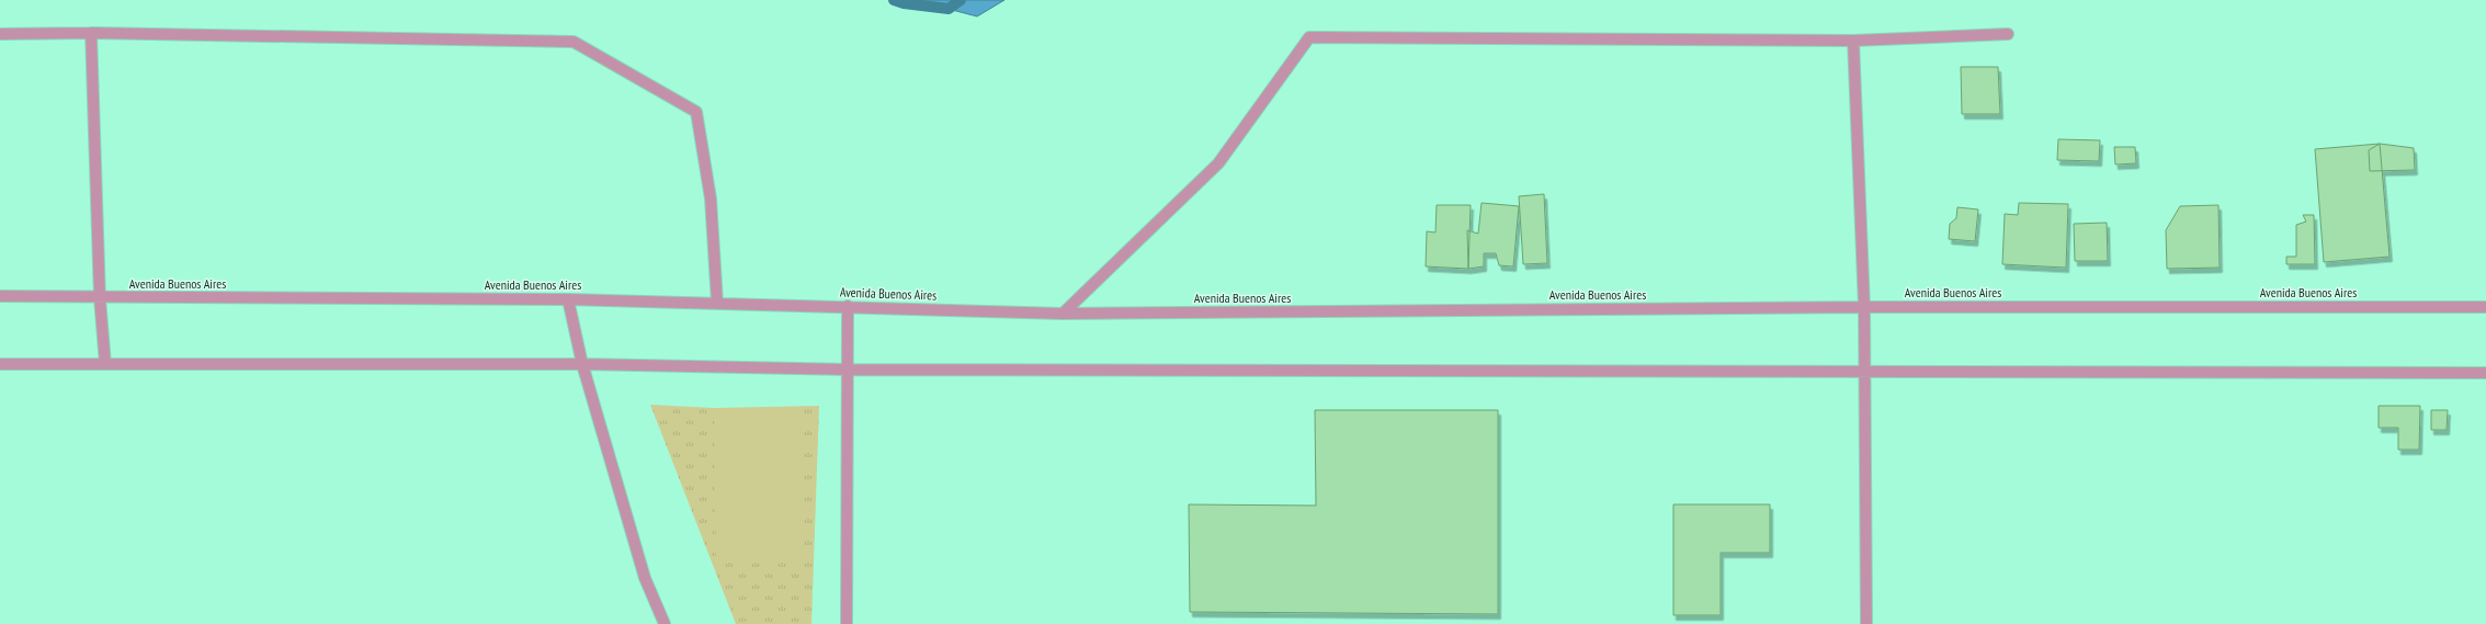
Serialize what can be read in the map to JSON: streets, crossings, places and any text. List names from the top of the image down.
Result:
{
  "streets": {
    "street": ["Avenida Buenos Aires"]
  }
}
